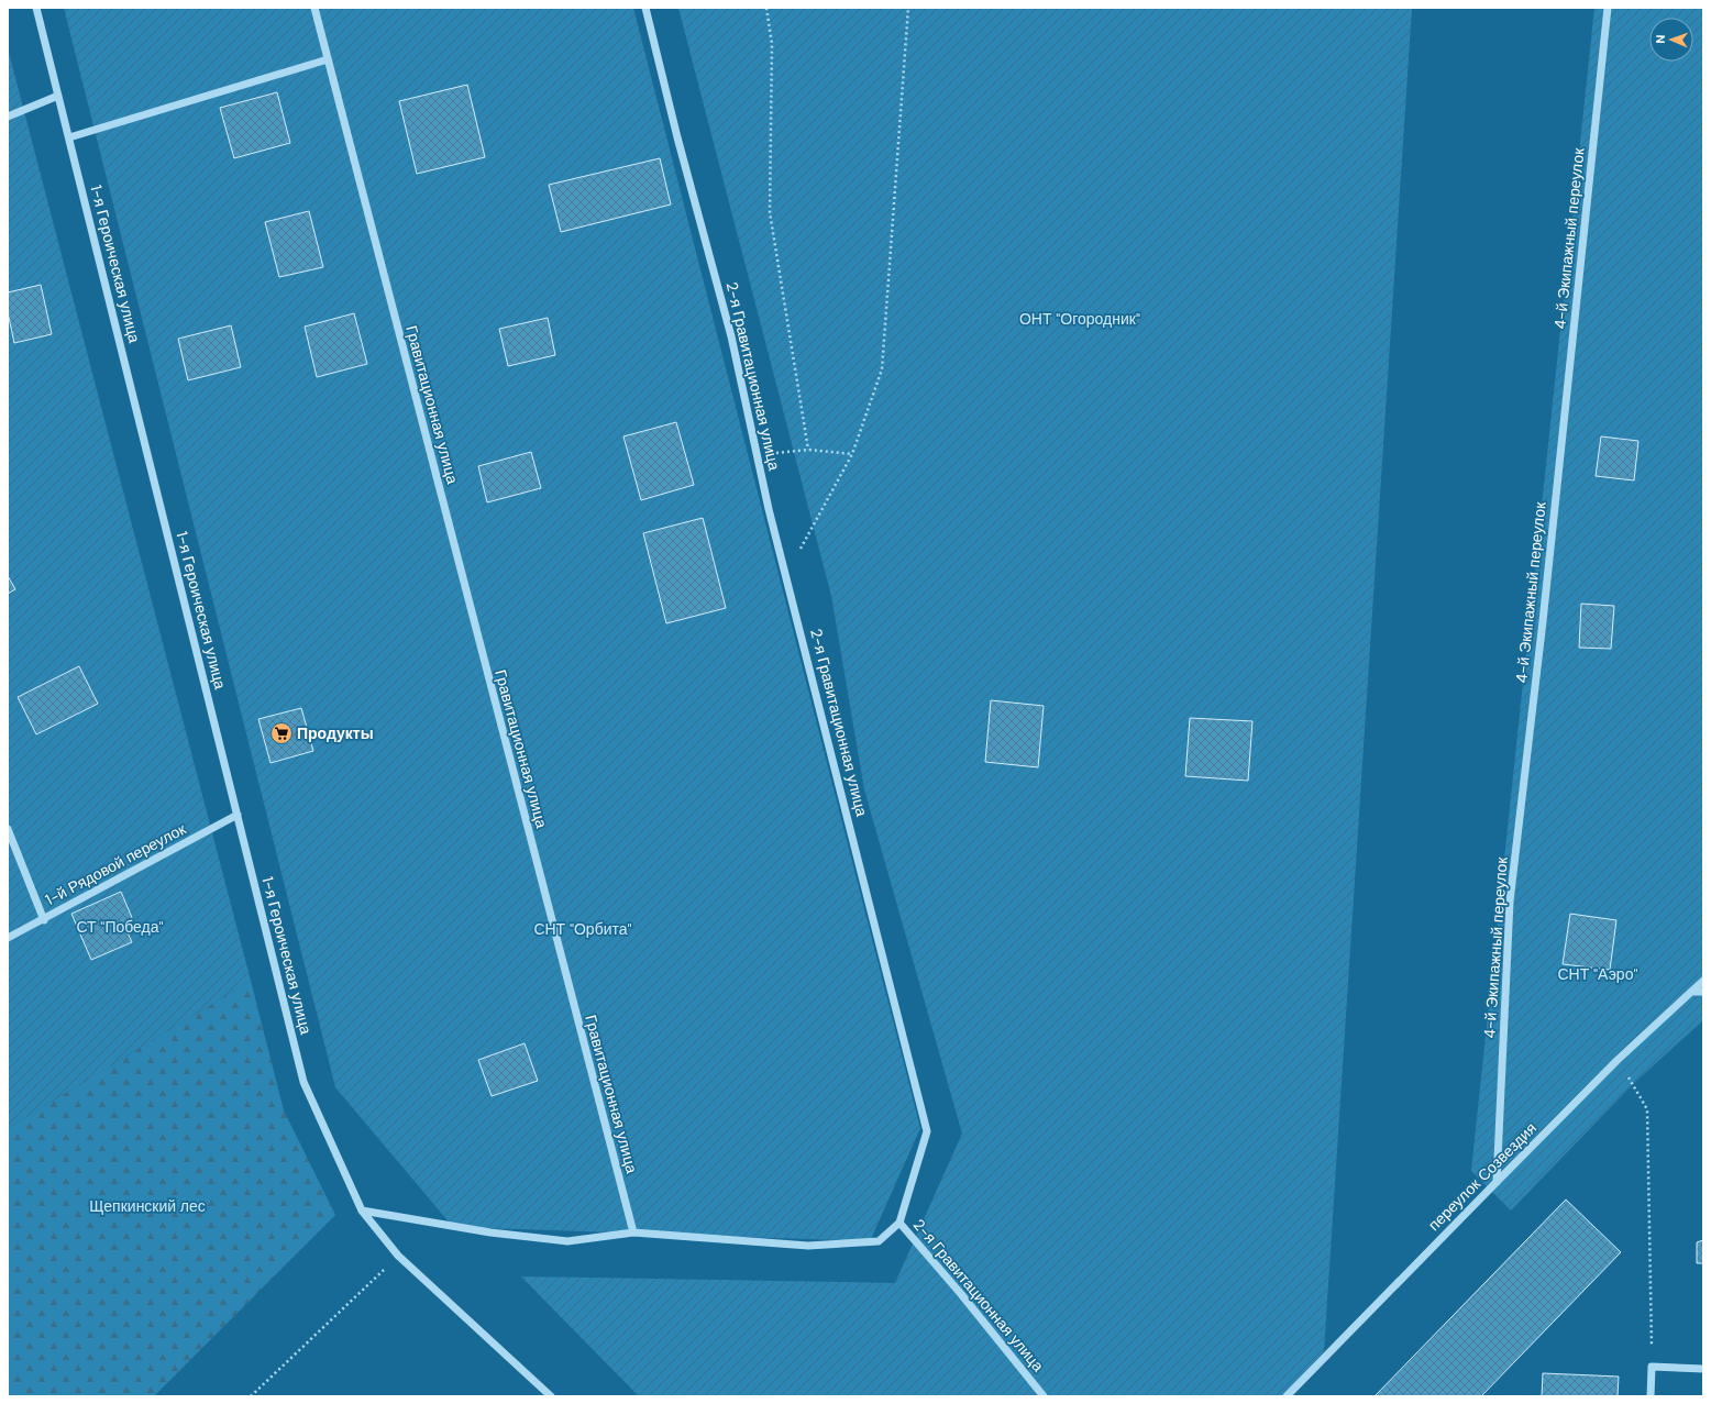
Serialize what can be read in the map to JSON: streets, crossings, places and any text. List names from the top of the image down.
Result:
{
  "streets": {
    "street": [
      "4-й Экипажный переулок",
      "1-я Героическая улица",
      "2-я Гравитационная улица",
      "Гравитационная улица",
      "1-й Рядовой переулок",
      "переулок Созвездия"
    ]
  },
  "crossings": [
    ["4-й Экипажный переулок", "переулок Созвездия"],
    ["1-я Героическая улица", "1-й Рядовой переулок"]
  ],
  "parks": [
    "ОНТ \"Огородник\"",
    "СТ \"Победа\"",
    "СНТ \"Орбита\"",
    "СНТ \"Аэро\"",
    "Щепкинский лес"
  ],
  "places": {
    "supermarket": ["Продукты"]
  },
  "north": "left"
}
